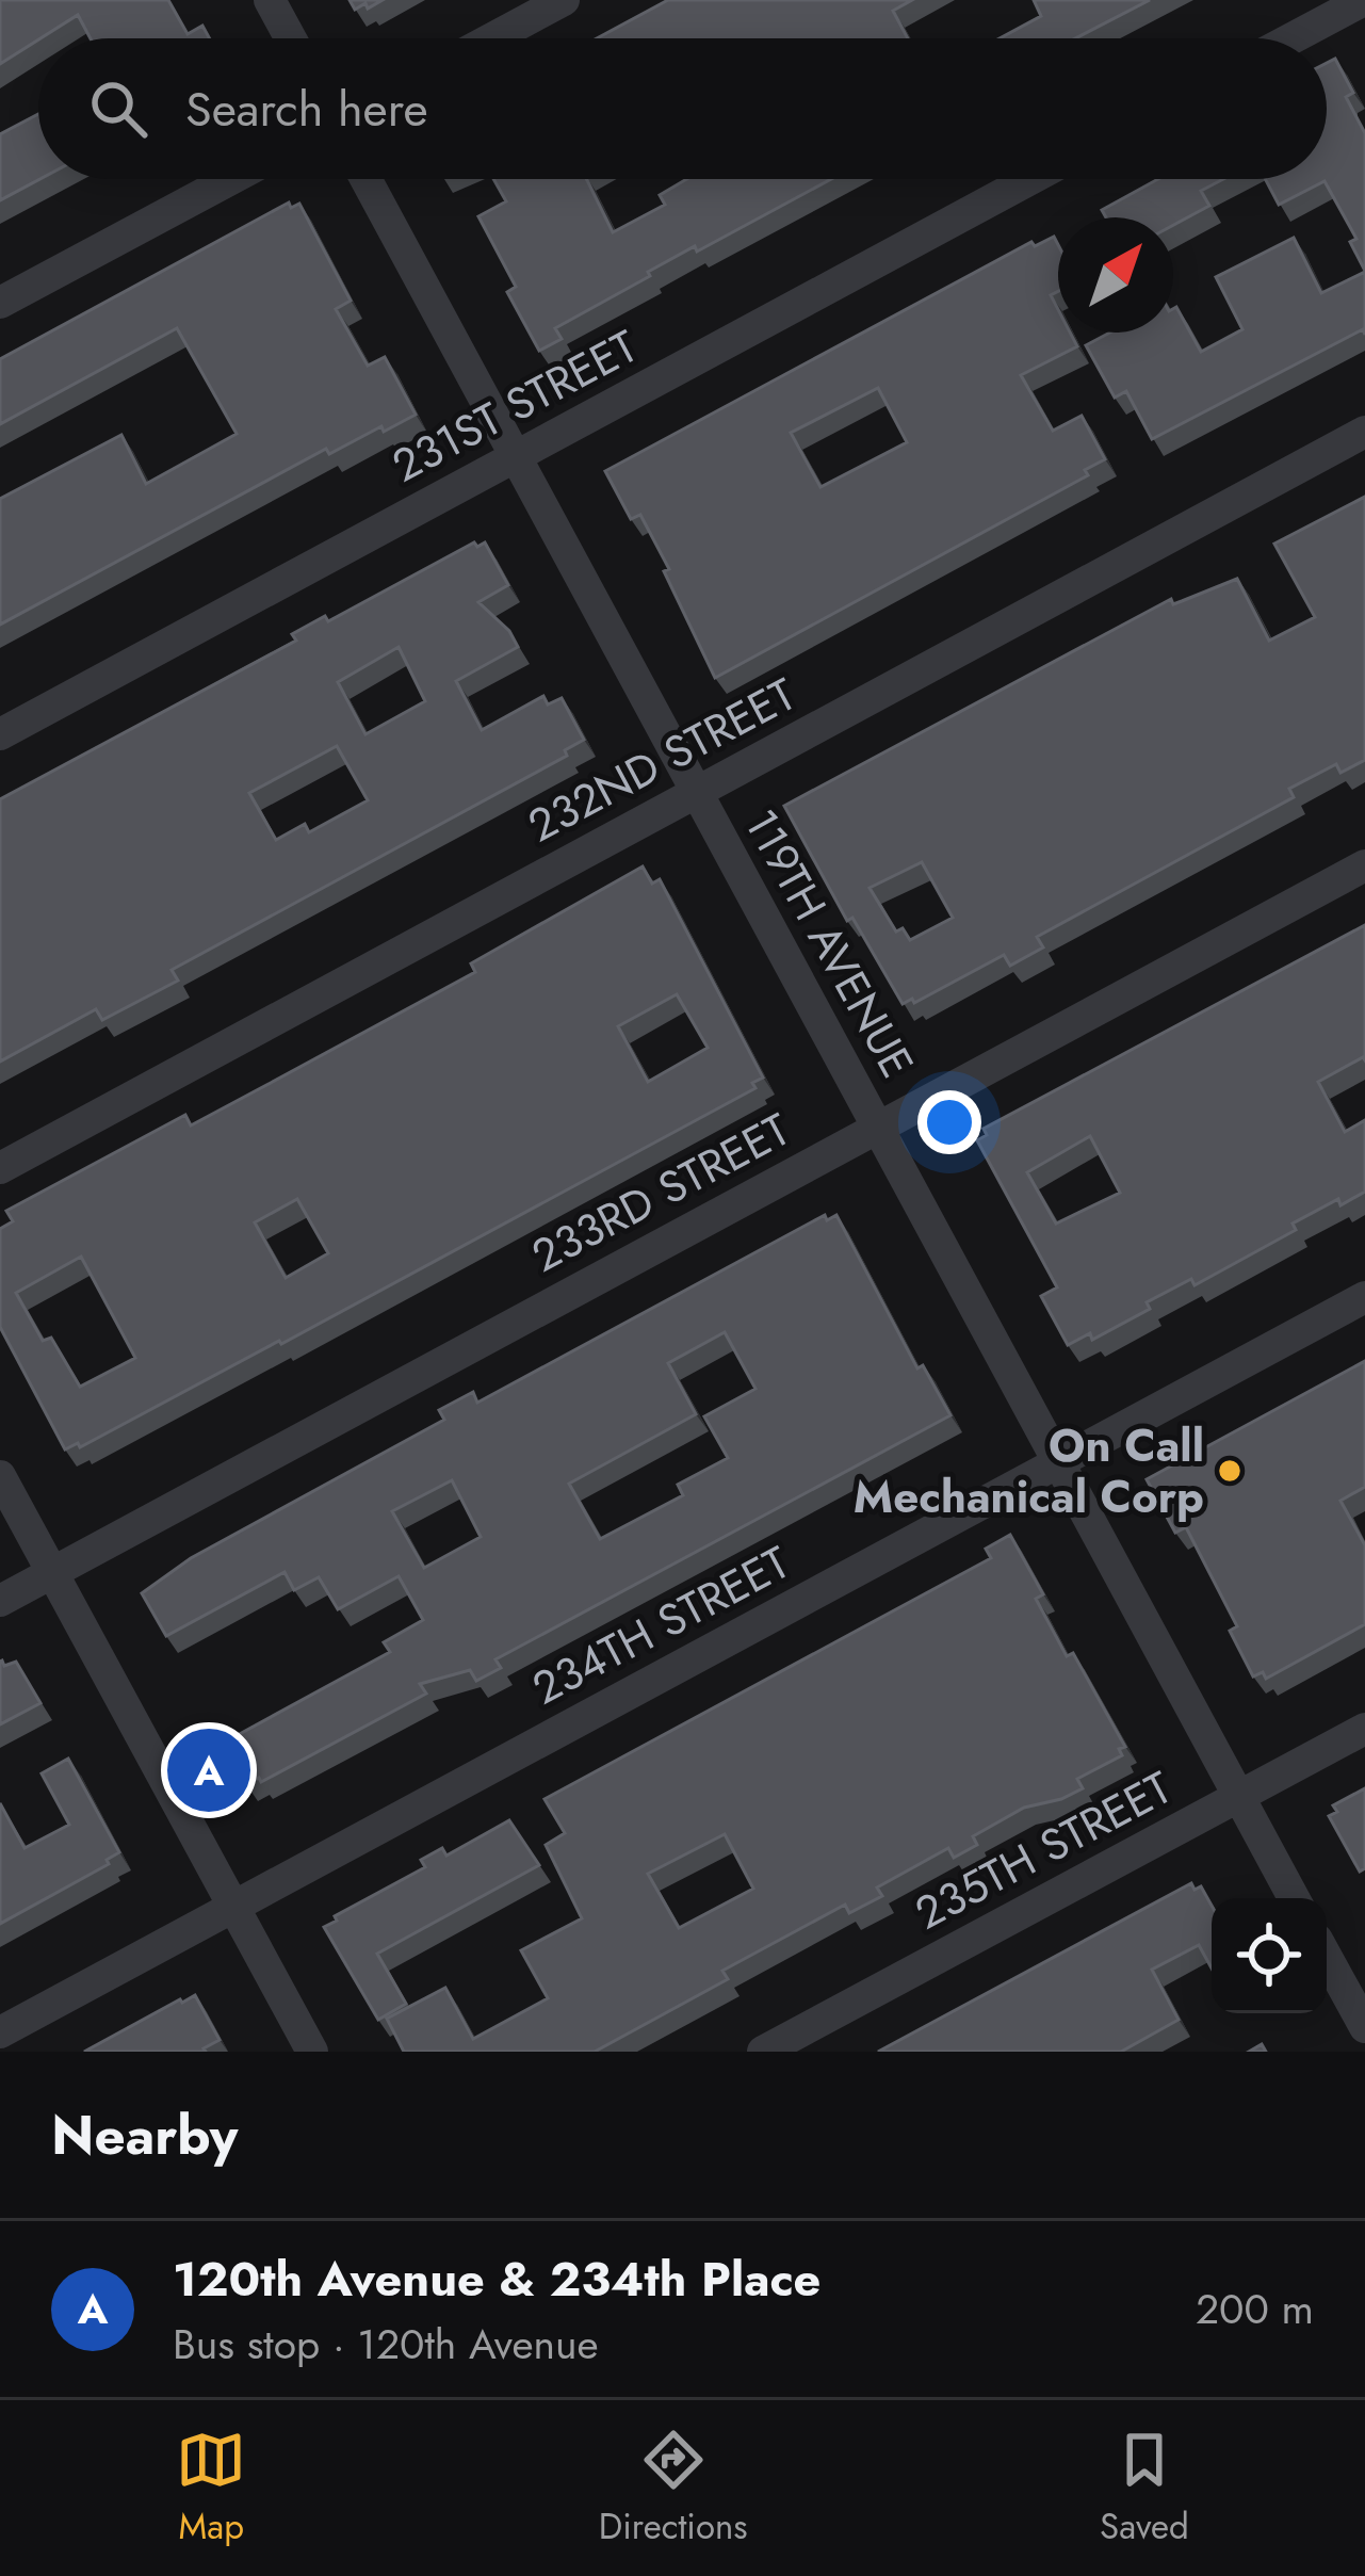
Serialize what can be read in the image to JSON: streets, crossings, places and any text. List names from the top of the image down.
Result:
{
  "streets": {
    "street": [
      "231ST STREET",
      "232ND STREET",
      "119TH AVENUE",
      "233RD STREET",
      "234TH STREET",
      "235TH STREET"
    ]
  },
  "crossings": [
    ["231ST STREET", "119TH AVENUE"],
    ["232ND STREET", "119TH AVENUE"],
    ["119TH AVENUE", "233RD STREET"],
    ["119TH AVENUE", "234TH STREET"],
    ["119TH AVENUE", "235TH STREET"]
  ],
  "places": ["On Call Mechanical Corp"],
  "north": "top right",
  "page": {
    "search": "Search here",
    "pins": "A",
    "heading": "Nearby",
    "list": [
      {
        "mark": "A",
        "name": "120th Avenue & 234th Place",
        "note": "Bus stop · 120th Avenue",
        "value": "200 m"
      }
    ],
    "nav": ["Map", "Directions", "Saved"]
  }
}
